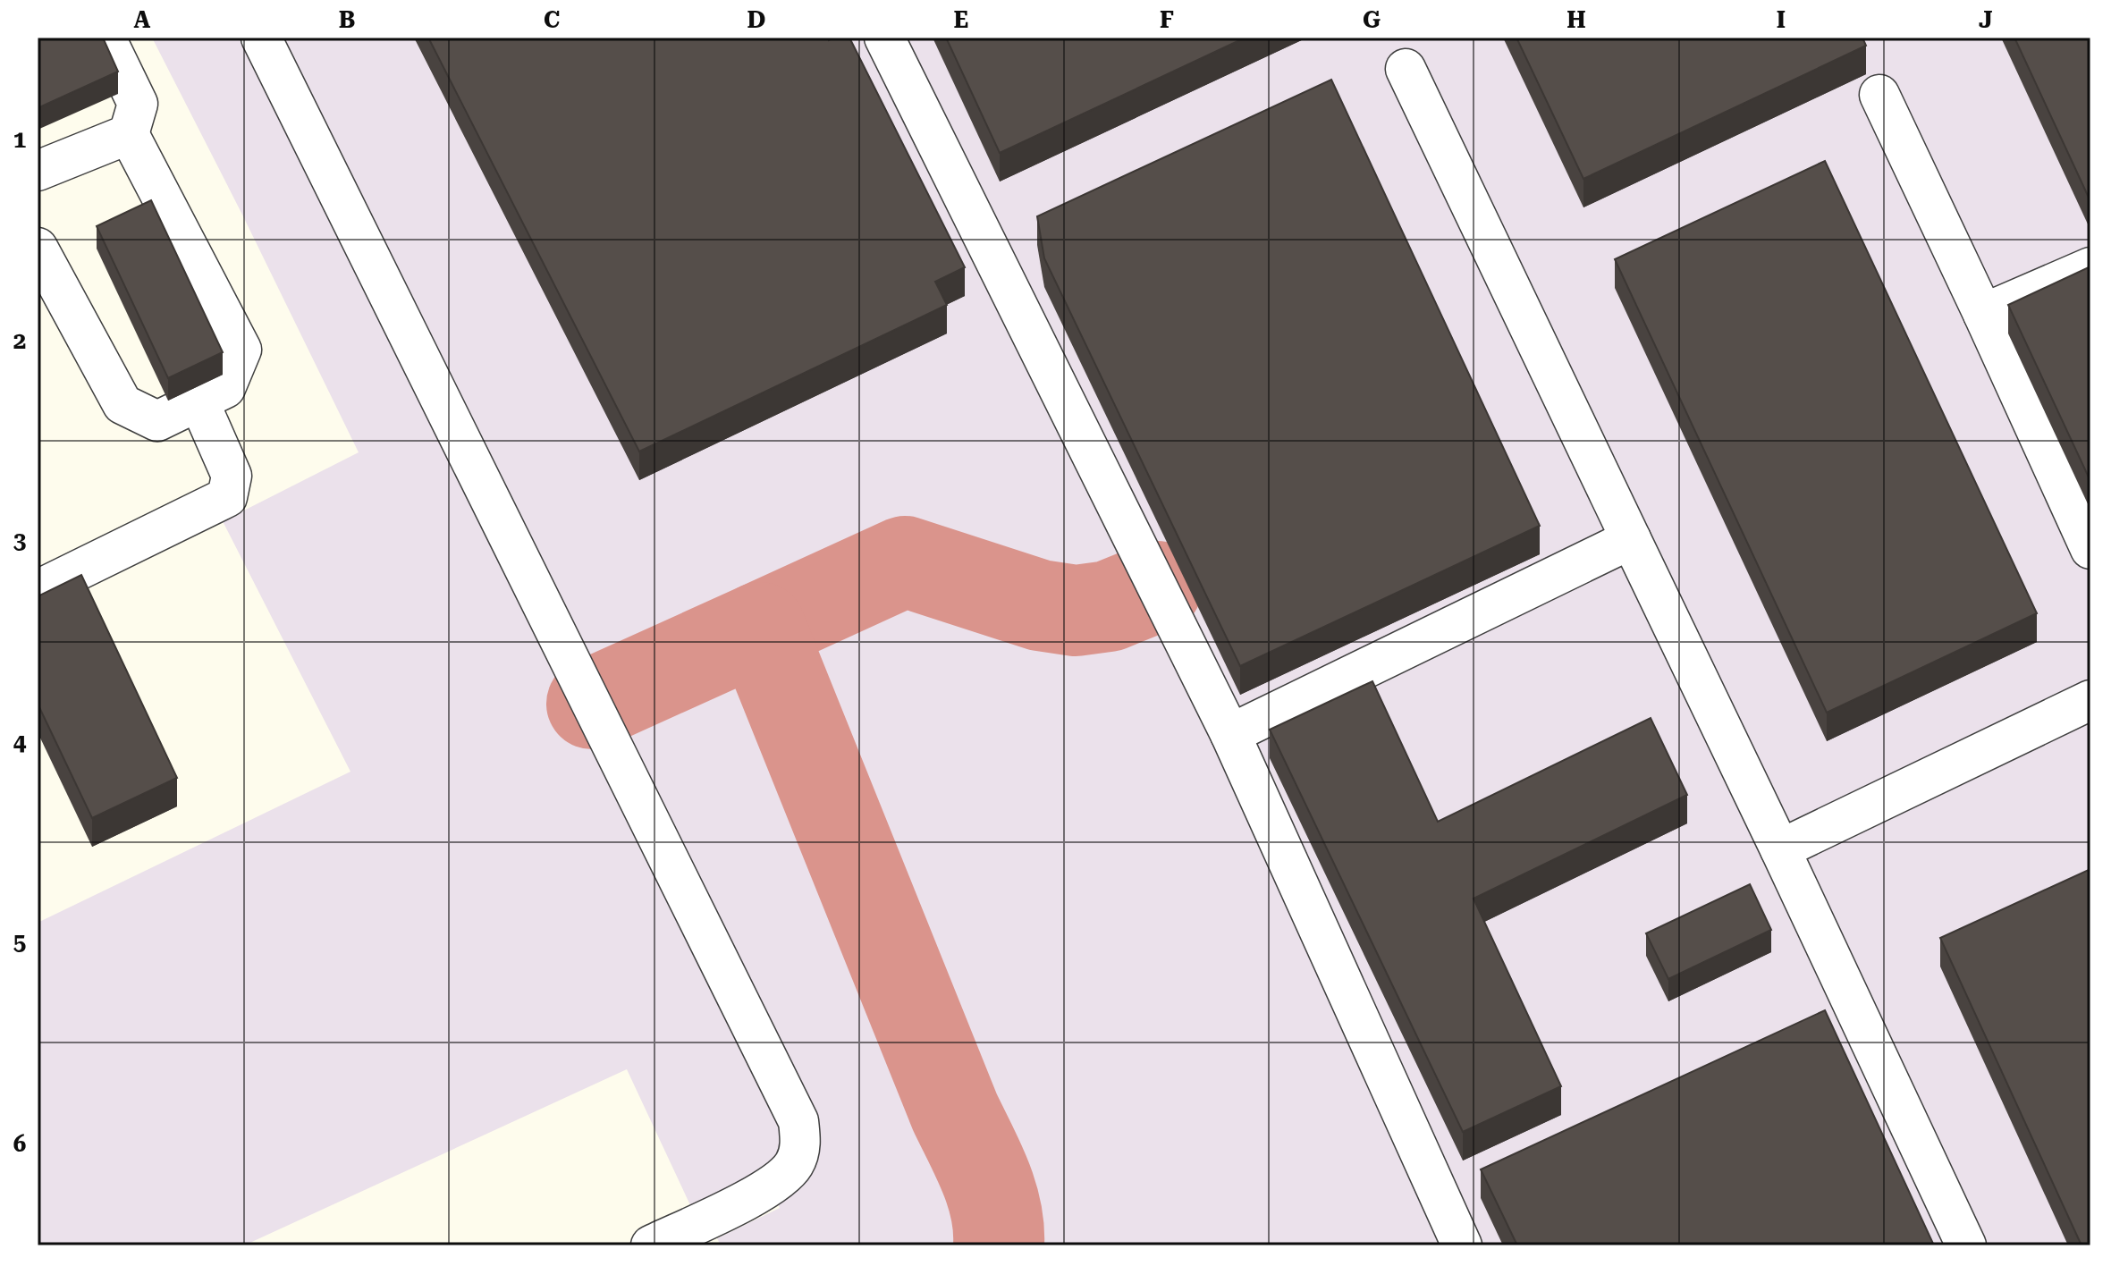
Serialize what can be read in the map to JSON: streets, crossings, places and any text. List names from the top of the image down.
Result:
{
  "grid": {
    "columns": [
      "A",
      "B",
      "C",
      "D",
      "E",
      "F",
      "G",
      "H",
      "I",
      "J"
    ],
    "rows": [
      "1",
      "2",
      "3",
      "4",
      "5",
      "6"
    ]
  }
}
